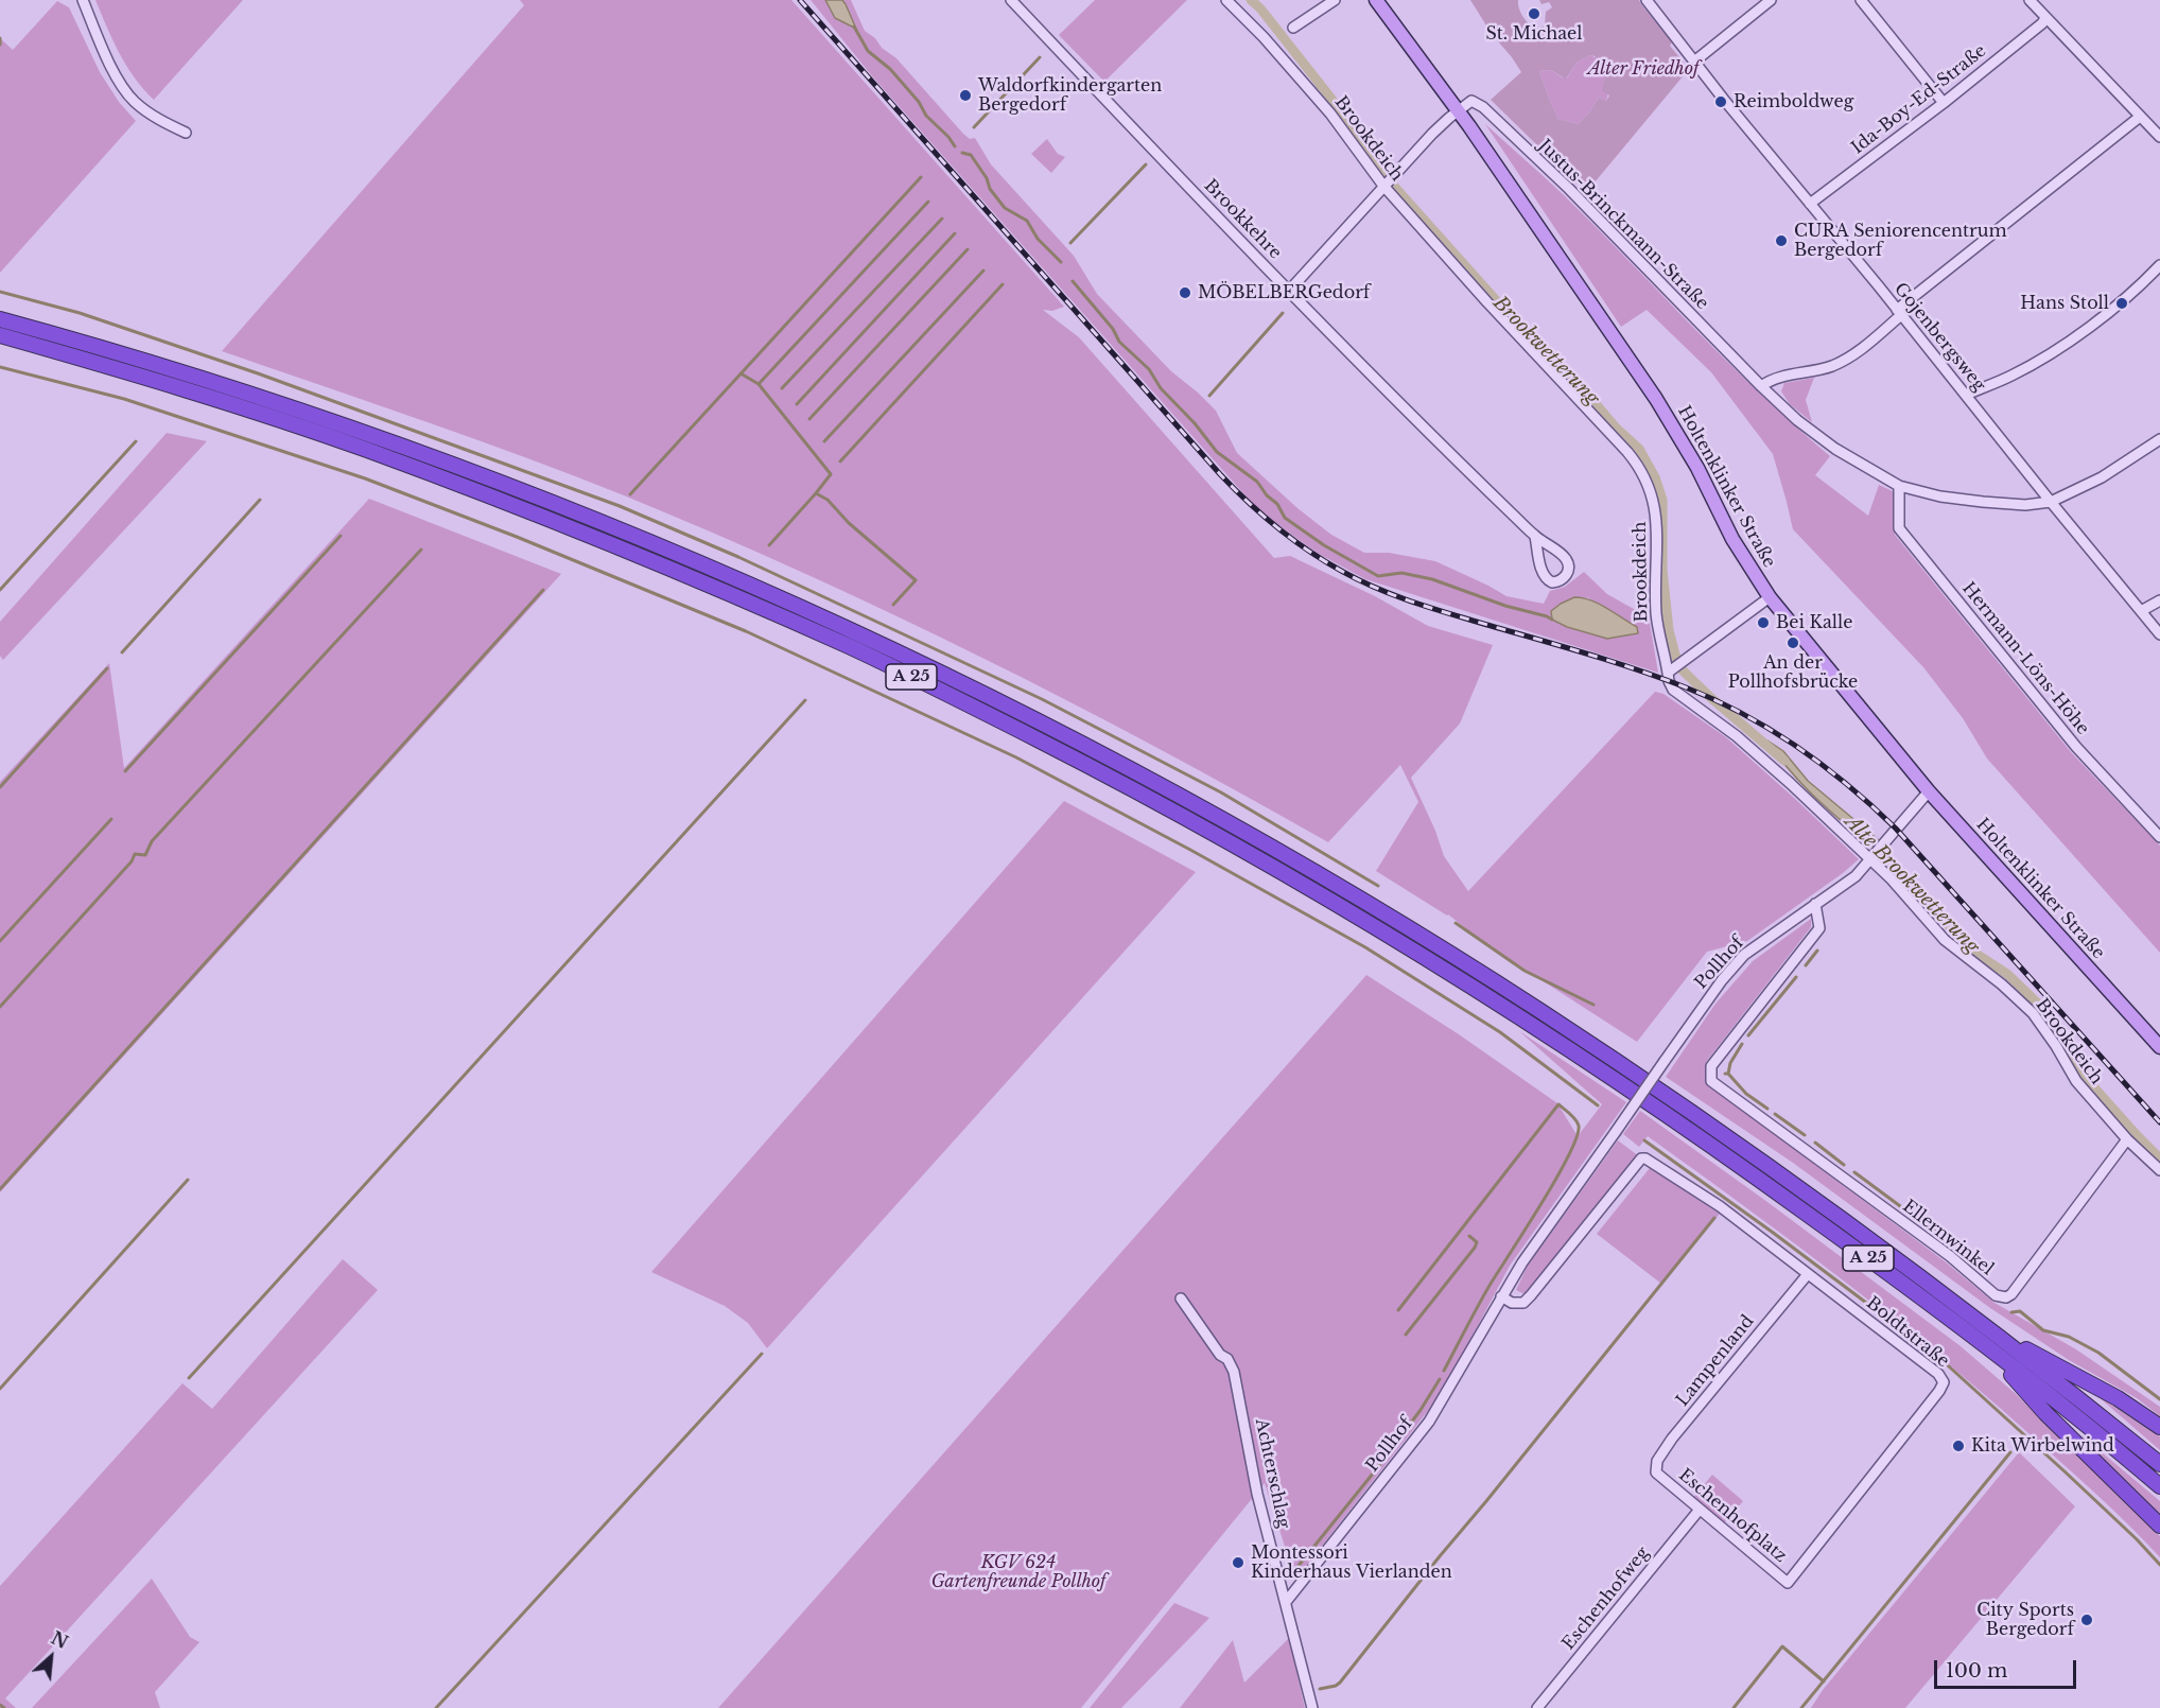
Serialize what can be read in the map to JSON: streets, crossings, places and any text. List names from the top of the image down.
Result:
{
  "streets": {
    "highway": ["A 25"],
    "main road": ["Holtenklinker Straße"],
    "street": [
      "Ida-Boy-Ed-Straße",
      "Brookdeich",
      "Brookkehre",
      "Justus-Brinckmann-Straße",
      "Gojenbergsweg",
      "Hermann-Löns-Höhe",
      "Pollhof",
      "Ellernwinkel",
      "Boldtstraße",
      "Lampenland",
      "Achterschlag",
      "Eschenhofplatz",
      "Eschenhofweg"
    ]
  },
  "crossings": [
    ["Ida-Boy-Ed-Straße", "Gojenbergsweg"],
    ["Brookdeich", "Pollhof"],
    ["Brookdeich", "Ellernwinkel"],
    ["Justus-Brinckmann-Straße", "Gojenbergsweg"],
    ["Justus-Brinckmann-Straße", "Holtenklinker Straße"],
    ["Justus-Brinckmann-Straße", "Hermann-Löns-Höhe"],
    ["Holtenklinker Straße", "Pollhof"],
    ["Pollhof", "Ellernwinkel"],
    ["Pollhof", "Boldtstraße"],
    ["Pollhof", "Achterschlag"],
    ["Boldtstraße", "Lampenland"],
    ["Boldtstraße", "Eschenhofplatz"],
    ["Lampenland", "Eschenhofplatz"],
    ["Eschenhofplatz", "Eschenhofweg"]
  ],
  "water": ["Brookwetterung", "Alte Brookwetterung"],
  "parks": ["Alter Friedhof", "KGV 624 Gartenfreunde Pollhof"],
  "places": [
    "St. Michael",
    "Waldorfkindergarten Bergedorf",
    "Reimboldweg",
    "CURA Seniorencentrum Bergedorf",
    "MÖBELBERGedorf",
    "Hans Stoll",
    "Bei Kalle",
    "An der Pollhofsbrücke",
    "Kita Wirbelwind",
    "Montessori Kinderhaus Vierlanden",
    "City Sports Bergedorf"
  ],
  "scale_bar": "100 m",
  "north": "top right"
}
